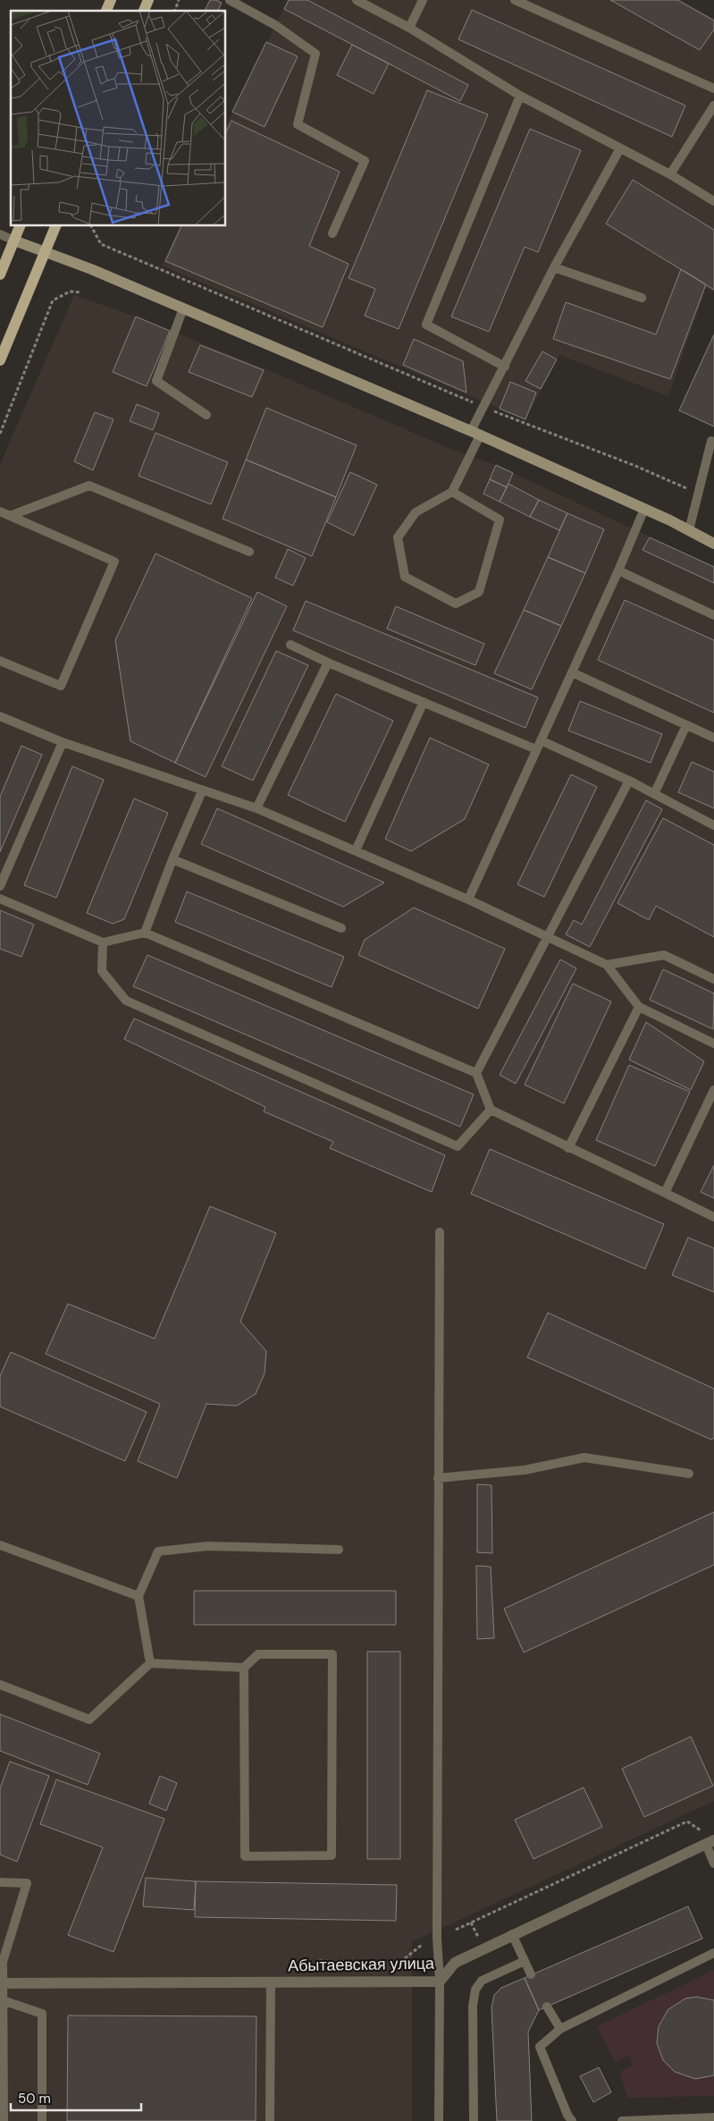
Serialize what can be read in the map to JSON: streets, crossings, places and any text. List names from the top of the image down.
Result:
{
  "streets": {
    "street": ["Абытаевская улица"]
  },
  "scale_bar": "50 m"
}
